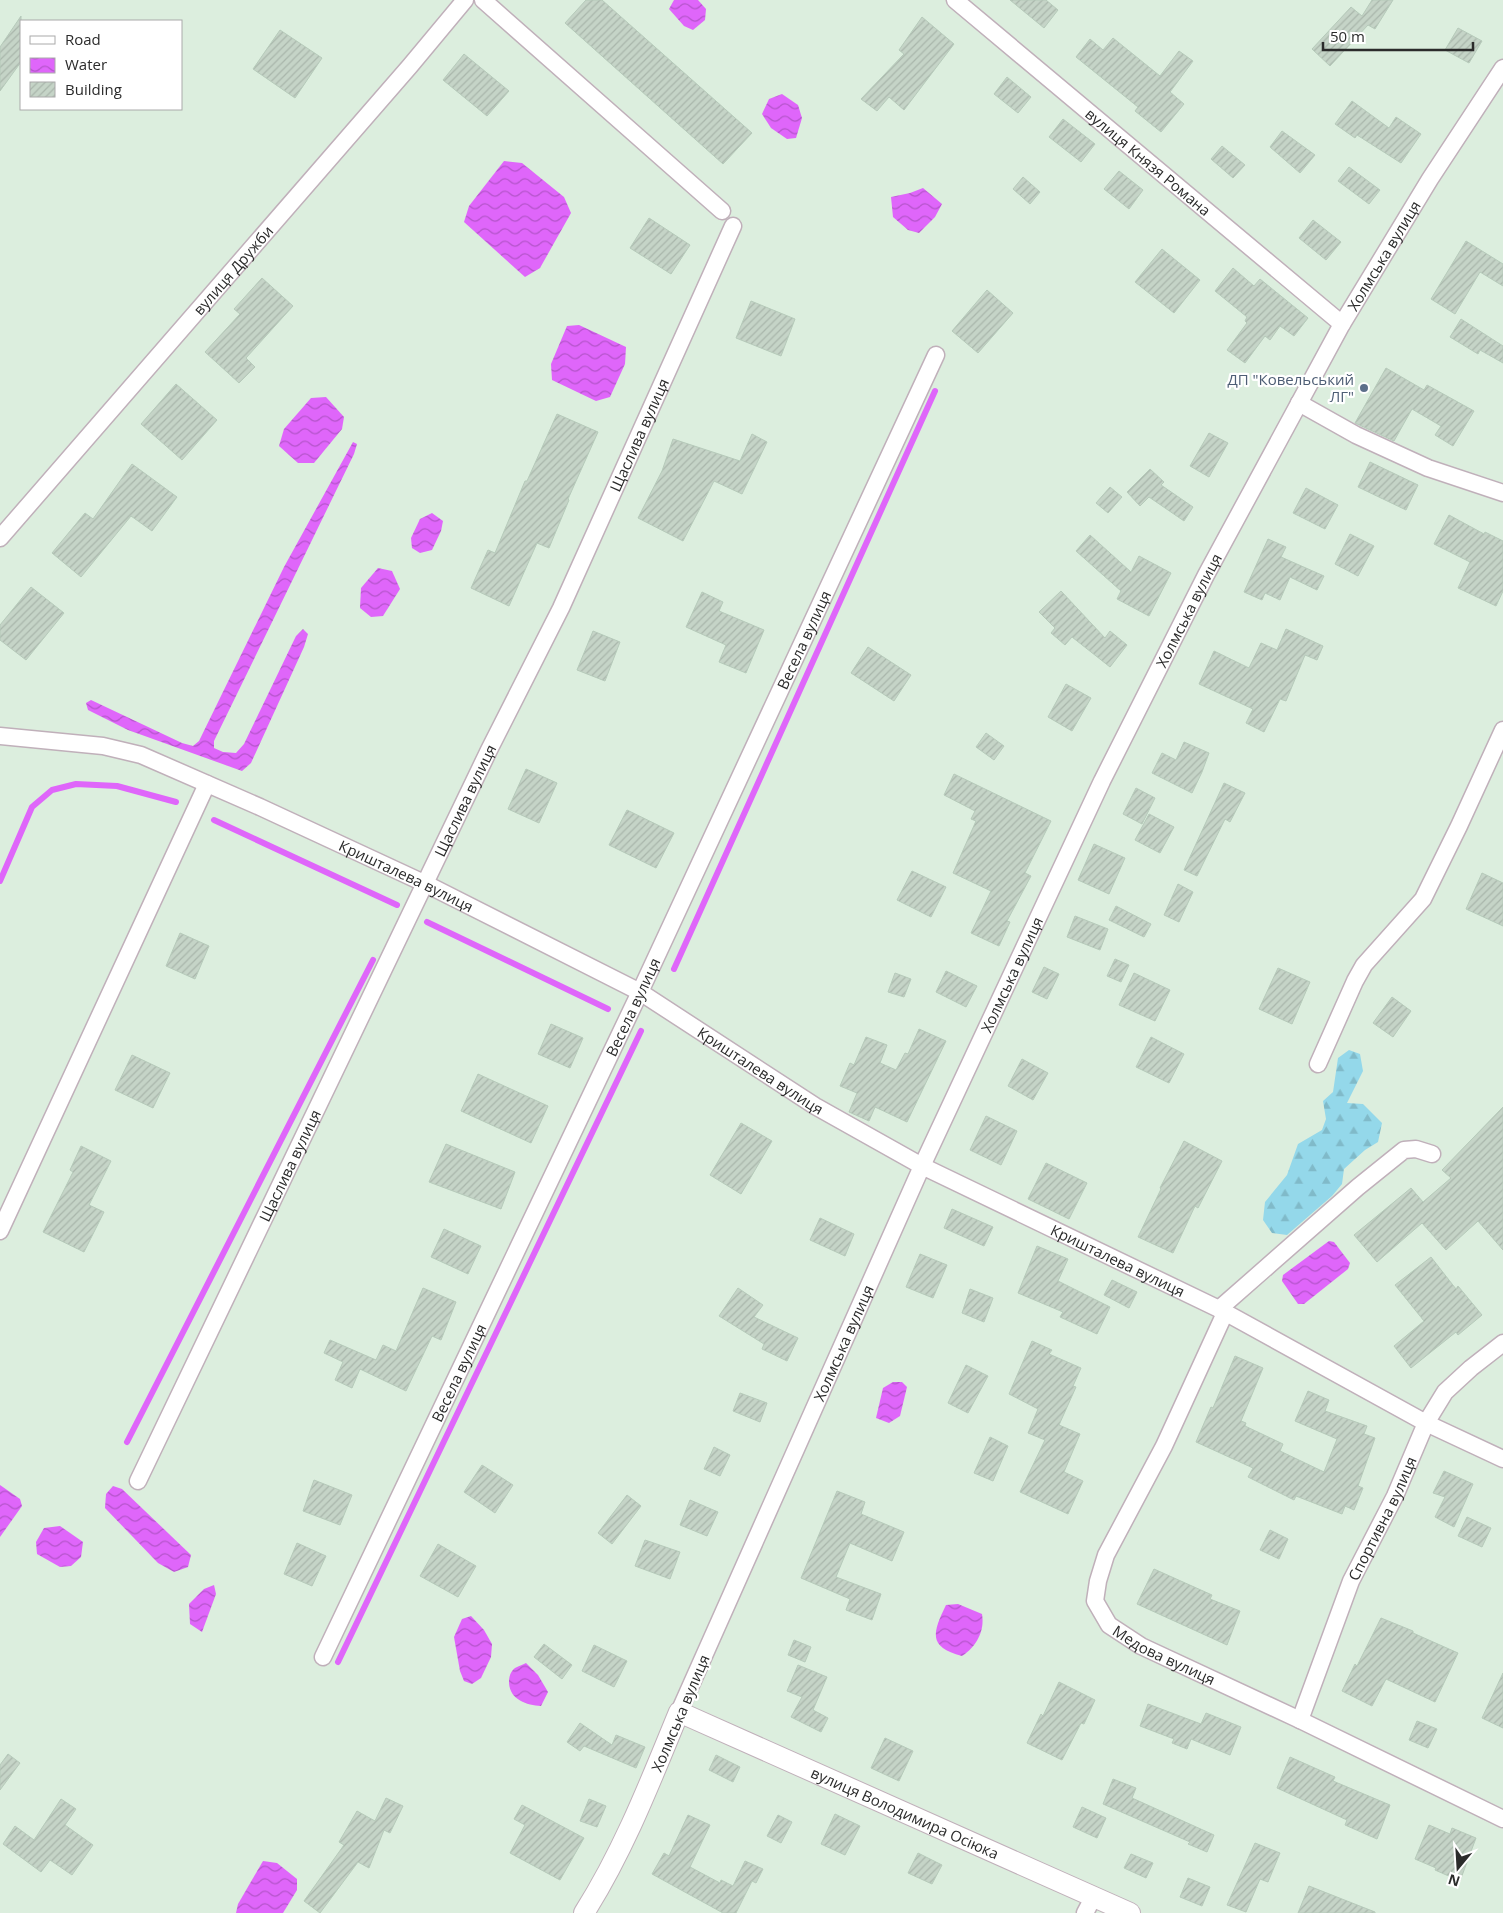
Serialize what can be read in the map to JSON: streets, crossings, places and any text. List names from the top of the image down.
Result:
{
  "streets": {
    "street": [
      "вулиця Князя Романа",
      "Холмська вулиця",
      "вулиця Дружби",
      "Щаслива вулиця",
      "Весела вулиця",
      "Кришталева вулиця",
      "Спортивна вулиця",
      "Медова вулиця",
      "вулиця Володимира Осіюка"
    ]
  },
  "crossings": [
    ["вулиця Князя Романа", "Холмська вулиця"],
    ["Холмська вулиця", "Кришталева вулиця"],
    ["Холмська вулиця", "вулиця Володимира Осіюка"],
    ["Щаслива вулиця", "Кришталева вулиця"],
    ["Весела вулиця", "Кришталева вулиця"],
    ["Кришталева вулиця", "Спортивна вулиця"],
    ["Кришталева вулиця", "Медова вулиця"],
    ["Спортивна вулиця", "Медова вулиця"]
  ],
  "places": ["ДП \"Ковельський ЛГ\""],
  "legend": ["Road", "Water", "Building"],
  "scale_bar": "50 m",
  "north": "bottom"
}
